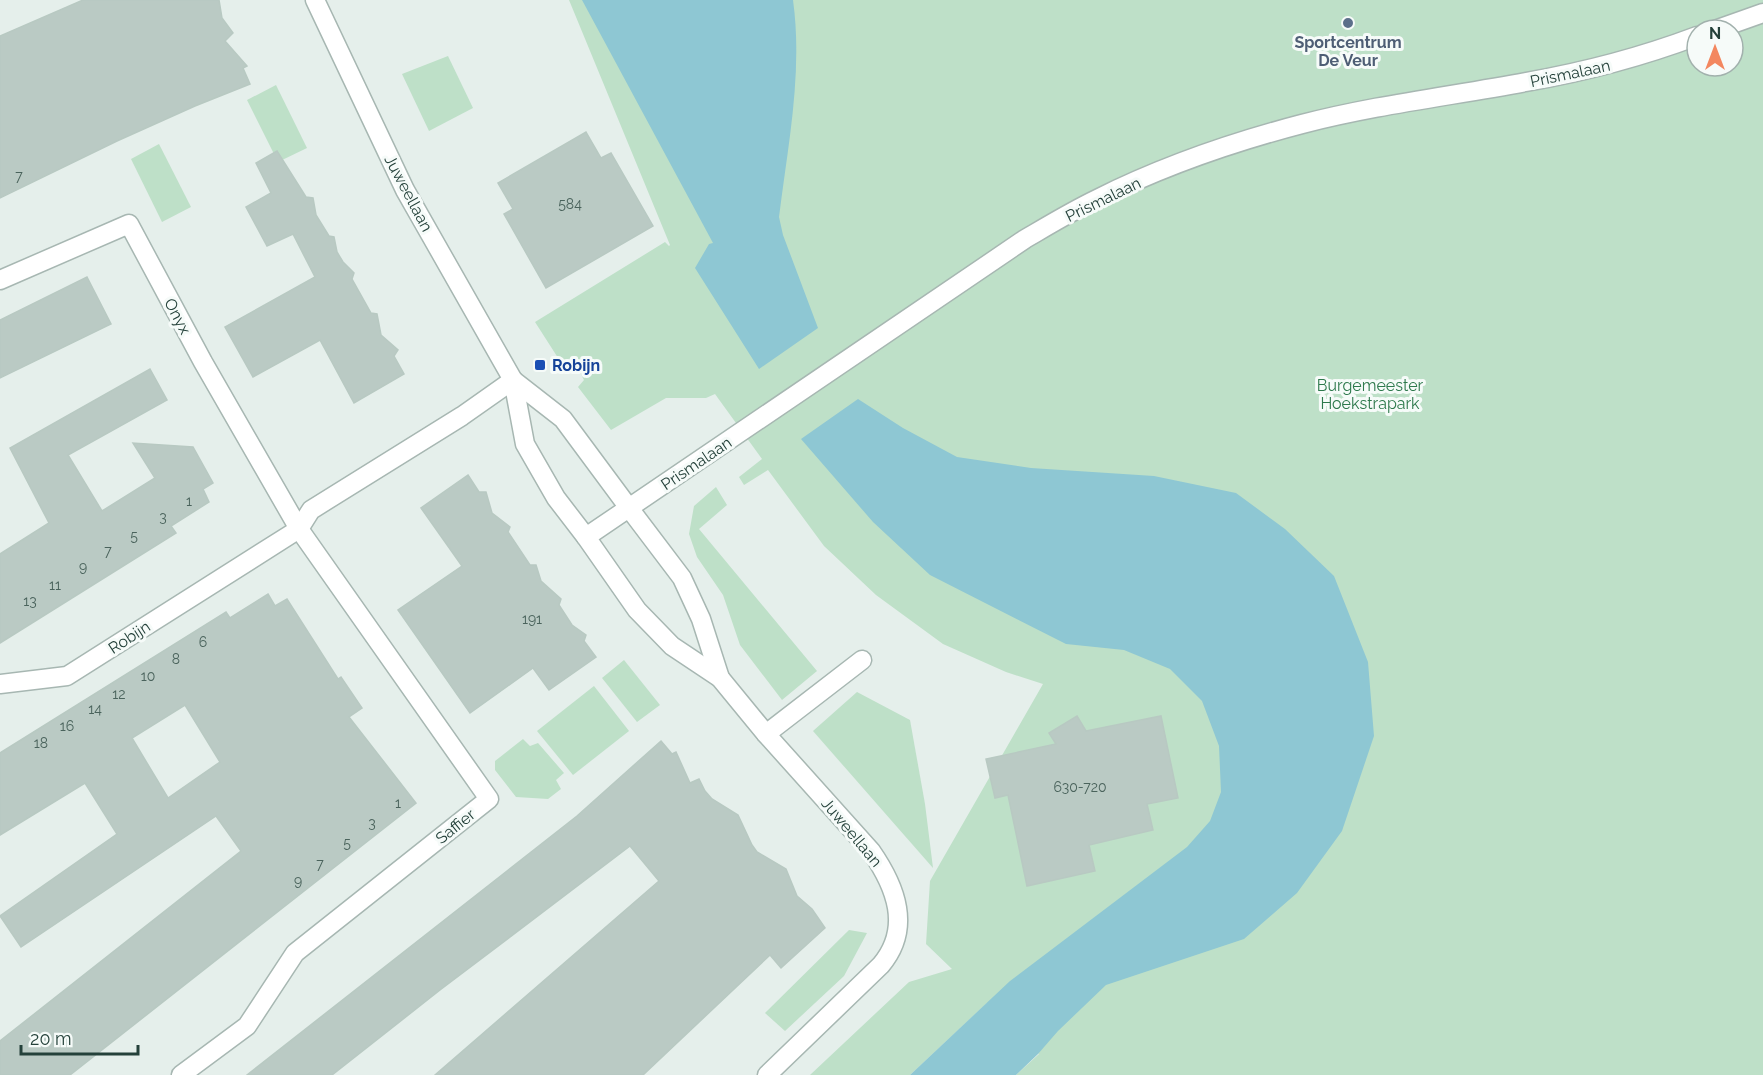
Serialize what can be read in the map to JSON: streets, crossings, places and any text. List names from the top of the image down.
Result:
{
  "streets": {
    "street": [
      "Prismalaan",
      "Juweellaan",
      "Onyx",
      "Robijn",
      "Saffier"
    ]
  },
  "crossings": [
    ["Prismalaan", "Juweellaan"],
    ["Juweellaan", "Robijn"],
    ["Onyx", "Robijn"],
    ["Onyx", "Saffier"],
    ["Robijn", "Saffier"]
  ],
  "parks": ["Burgemeester Hoekstrapark"],
  "places": {
    "other": ["Sportcentrum De Veur"],
    "transit": ["Robijn"]
  },
  "house_numbers": [
    "7",
    "584",
    "1",
    "3",
    "5",
    "7",
    "9",
    "11",
    "13",
    "191",
    "6",
    "8",
    "10",
    "12",
    "14",
    "16",
    "18",
    "630-720",
    "1",
    "3",
    "5",
    "7",
    "9"
  ],
  "scale_bar": "20 m",
  "north": "top"
}
